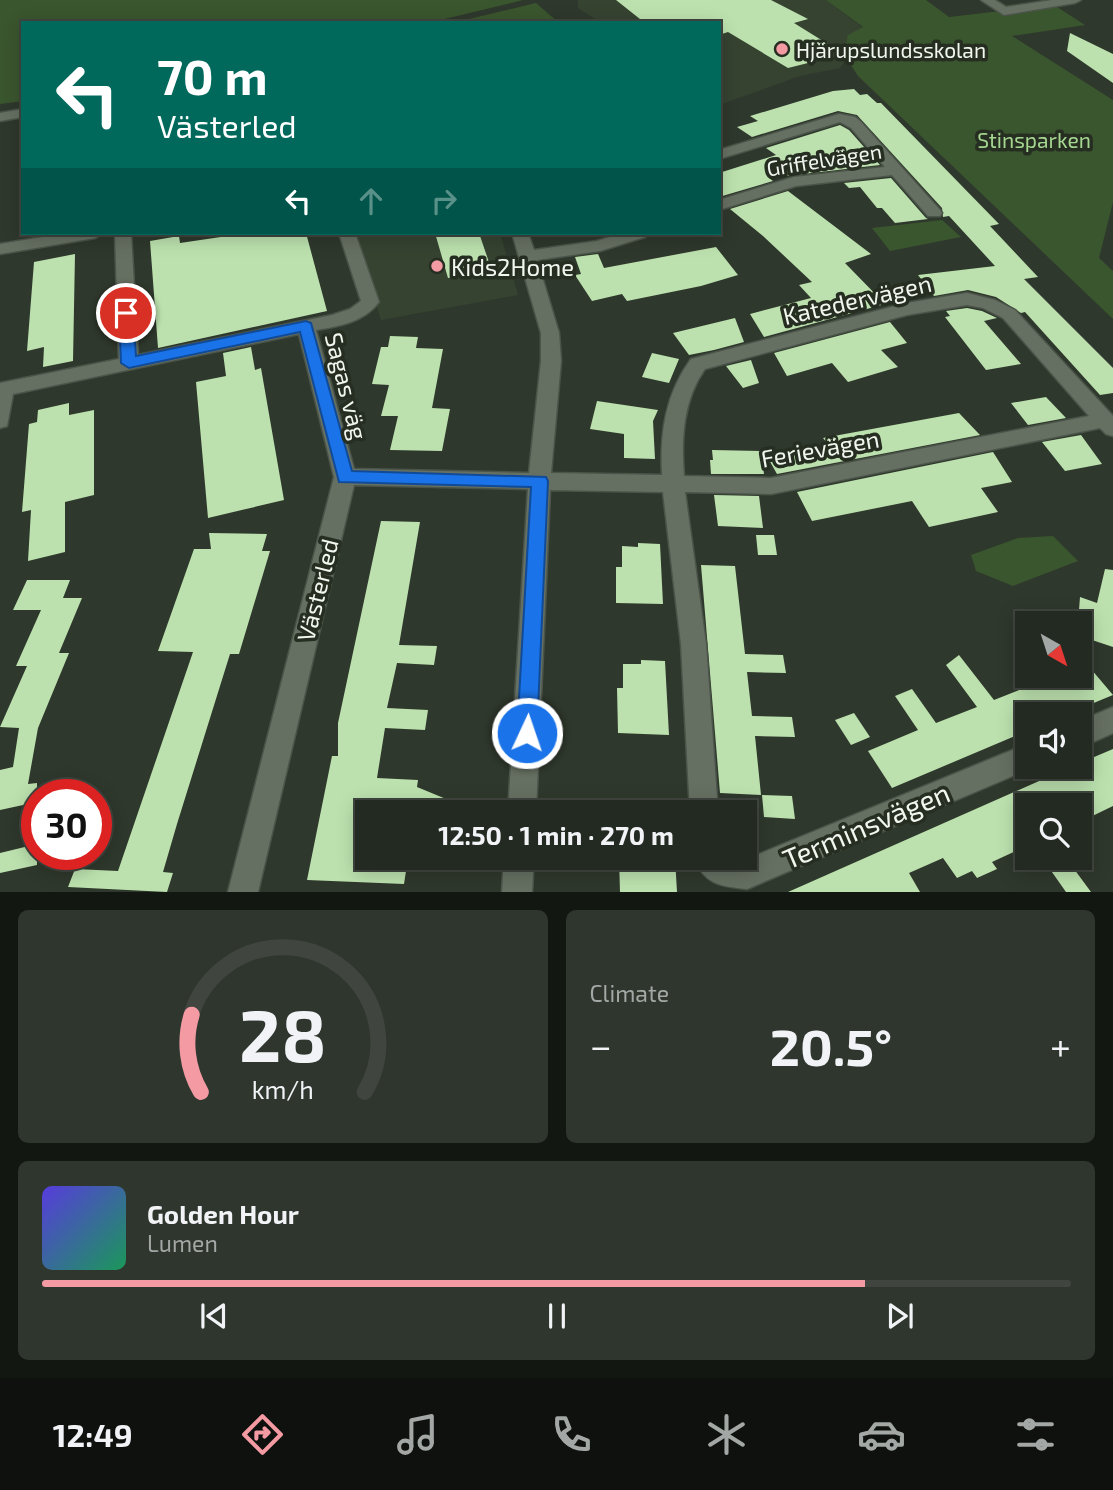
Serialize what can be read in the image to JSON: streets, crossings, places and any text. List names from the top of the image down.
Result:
{
  "streets": {
    "street": [
      "Griffelvägen",
      "Katedervägen",
      "Sagas väg",
      "Ferievägen",
      "Västerled",
      "Terminsvägen"
    ]
  },
  "crossings": [
    ["Katedervägen", "Ferievägen"],
    ["Sagas väg", "Västerled"]
  ],
  "parks": ["Stinsparken"],
  "places": ["Hjärupslundsskolan", "Kids2Home"],
  "north": "bottom right",
  "page": {
    "turn": ["70 m", "Västerled"],
    "limit": "30",
    "trip": "12:50 · 1 min · 270 m",
    "tile": "Climate",
    "heat": ["−", "20.5°", "+"],
    "song": ["Golden Hour", "Lumen"],
    "tabs": "12:49",
    "gauge": ["28", "km/h"]
  }
}
